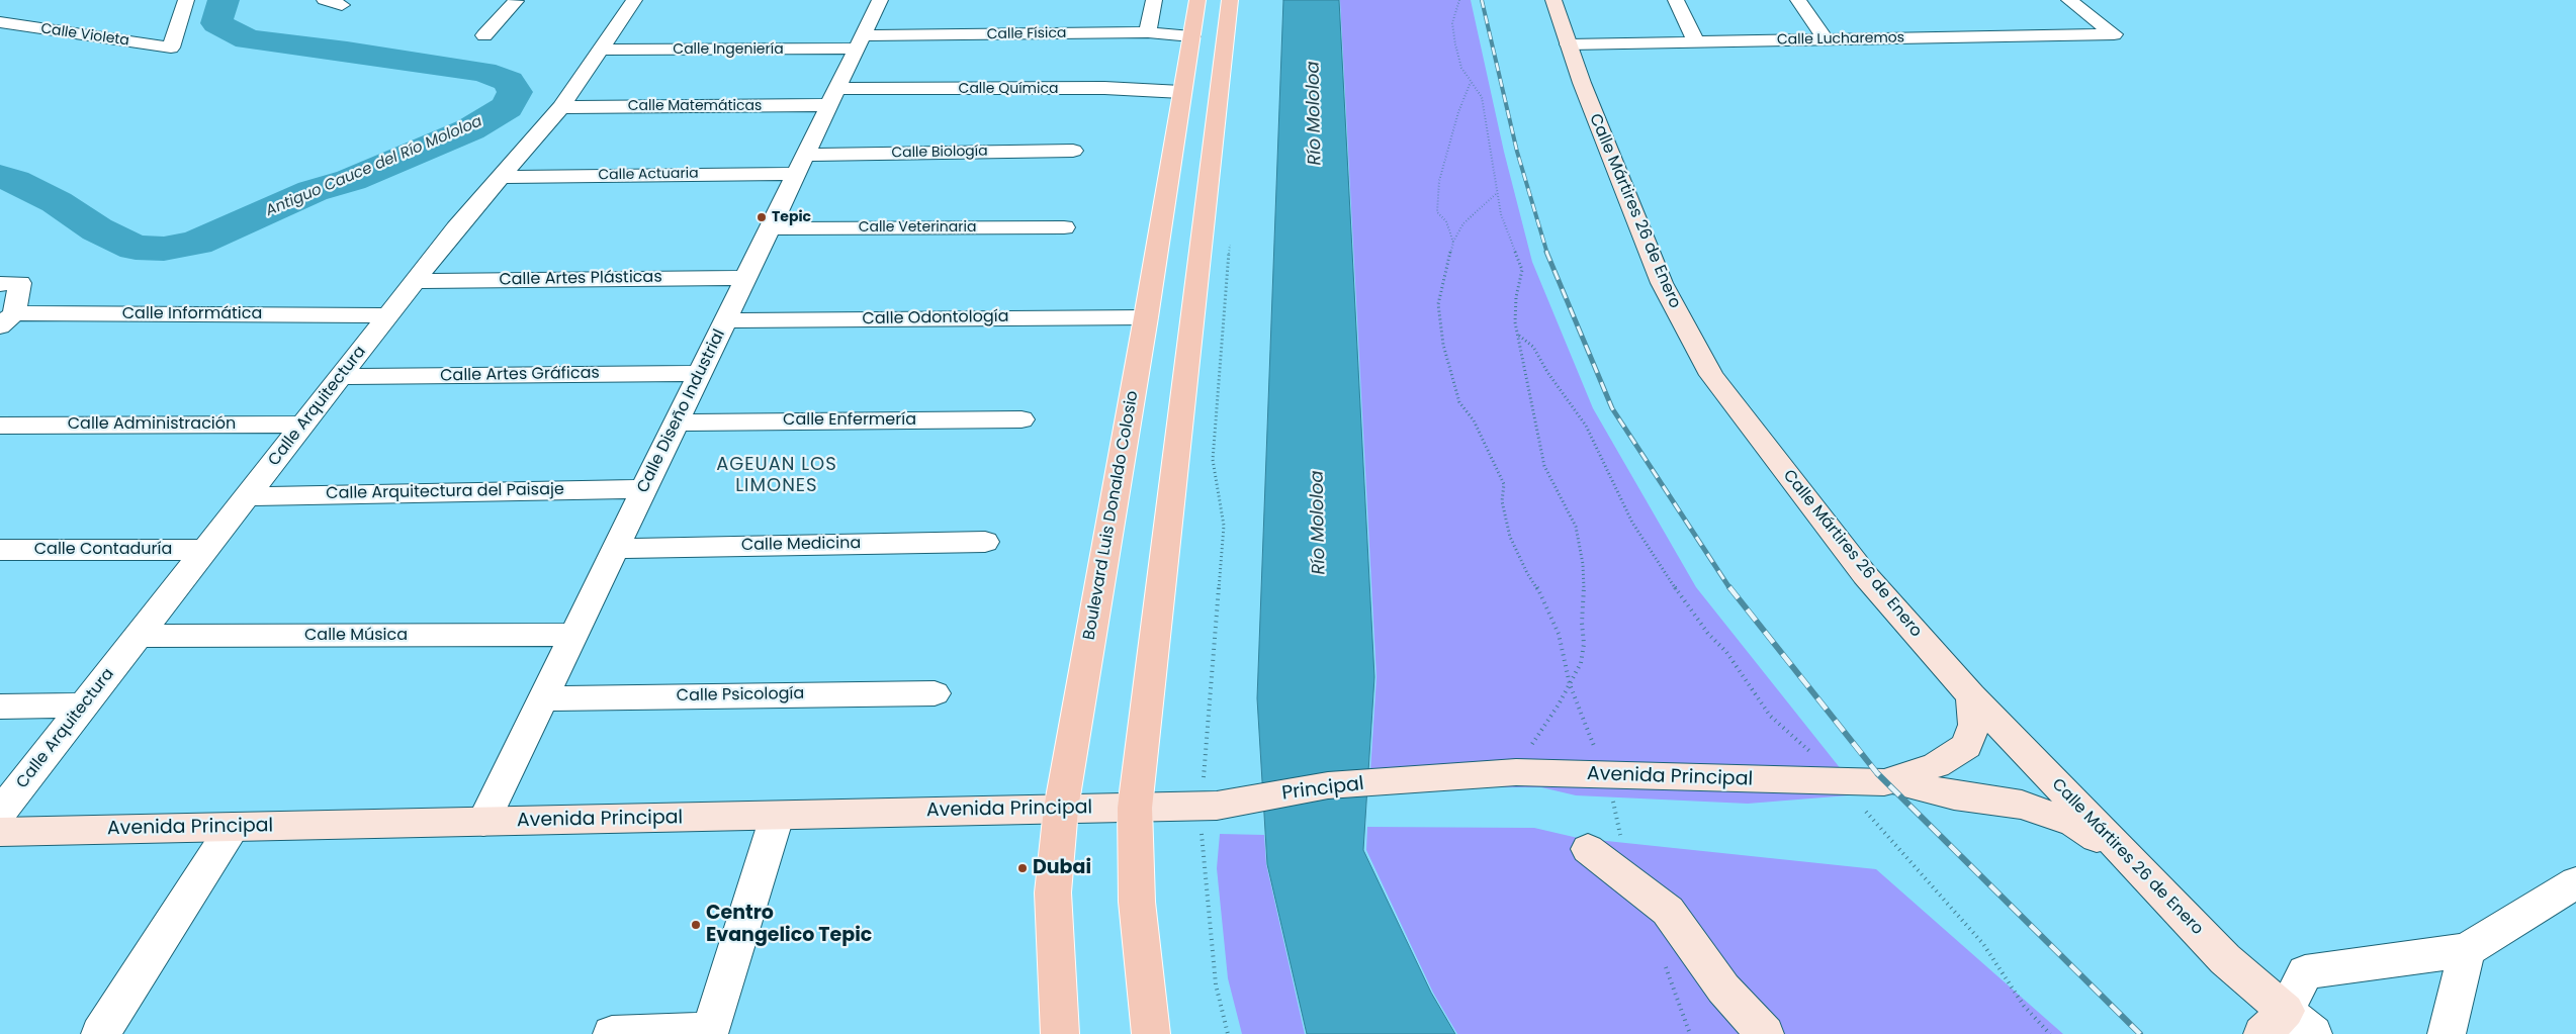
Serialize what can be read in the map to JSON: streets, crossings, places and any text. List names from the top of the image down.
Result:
{
  "streets": {
    "main road": ["Boulevard Luis Donaldo Colosio"],
    "street": [
      "Calle Física",
      "Calle Violeta",
      "Calle Lucharemos",
      "Calle Ingeniería",
      "Calle Química",
      "Calle Matemáticas",
      "Calle Biología",
      "Calle Actuaria",
      "Calle Mártires 26 de Enero",
      "Calle Veterinaria",
      "Calle Artes Plásticas",
      "Calle Informática",
      "Calle Odontología",
      "Calle Artes Gráficas",
      "Calle Arquitectura",
      "Calle Diseño Industrial",
      "Calle Enfermería",
      "Calle Administración",
      "Calle Arquitectura del Paisaje",
      "Calle Medicina",
      "Calle Contaduría",
      "Calle Música",
      "Calle Psicología",
      "Avenida Principal",
      "Principal"
    ]
  },
  "crossings": [
    ["Calle Física", "Calle Ingeniería"],
    ["Calle Física", "Calle Diseño Industrial"],
    ["Calle Física", "Boulevard Luis Donaldo Colosio"],
    ["Calle Lucharemos", "Calle Mártires 26 de Enero"],
    ["Calle Ingeniería", "Calle Arquitectura"],
    ["Calle Ingeniería", "Calle Diseño Industrial"],
    ["Calle Química", "Calle Matemáticas"],
    ["Calle Química", "Calle Diseño Industrial"],
    ["Calle Química", "Boulevard Luis Donaldo Colosio"],
    ["Calle Matemáticas", "Calle Arquitectura"],
    ["Calle Matemáticas", "Calle Diseño Industrial"],
    ["Calle Biología", "Calle Actuaria"],
    ["Calle Biología", "Calle Diseño Industrial"],
    ["Calle Actuaria", "Calle Arquitectura"],
    ["Calle Actuaria", "Calle Diseño Industrial"],
    ["Calle Mártires 26 de Enero", "Avenida Principal"],
    ["Calle Veterinaria", "Calle Diseño Industrial"],
    ["Calle Artes Plásticas", "Calle Arquitectura"],
    ["Calle Artes Plásticas", "Calle Diseño Industrial"],
    ["Calle Informática", "Calle Arquitectura"],
    ["Calle Odontología", "Calle Diseño Industrial"],
    ["Calle Odontología", "Boulevard Luis Donaldo Colosio"],
    ["Calle Artes Gráficas", "Calle Arquitectura"],
    ["Calle Artes Gráficas", "Calle Diseño Industrial"],
    ["Calle Arquitectura", "Calle Administración"],
    ["Calle Arquitectura", "Calle Arquitectura del Paisaje"],
    ["Calle Arquitectura", "Calle Contaduría"],
    ["Calle Arquitectura", "Calle Música"],
    ["Calle Diseño Industrial", "Calle Enfermería"],
    ["Calle Diseño Industrial", "Calle Arquitectura del Paisaje"],
    ["Calle Diseño Industrial", "Calle Medicina"],
    ["Calle Diseño Industrial", "Calle Música"],
    ["Calle Diseño Industrial", "Calle Psicología"],
    ["Calle Diseño Industrial", "Avenida Principal"],
    ["Boulevard Luis Donaldo Colosio", "Avenida Principal"],
    ["Avenida Principal", "Principal"]
  ],
  "districts": ["AGEUAN LOS LIMONES"],
  "water": ["Río Mololoa", "Antiguo Cauce del Río Mololoa"],
  "places": ["Tepic", "Dubai", "Centro Evangelico Tepic"]
}
